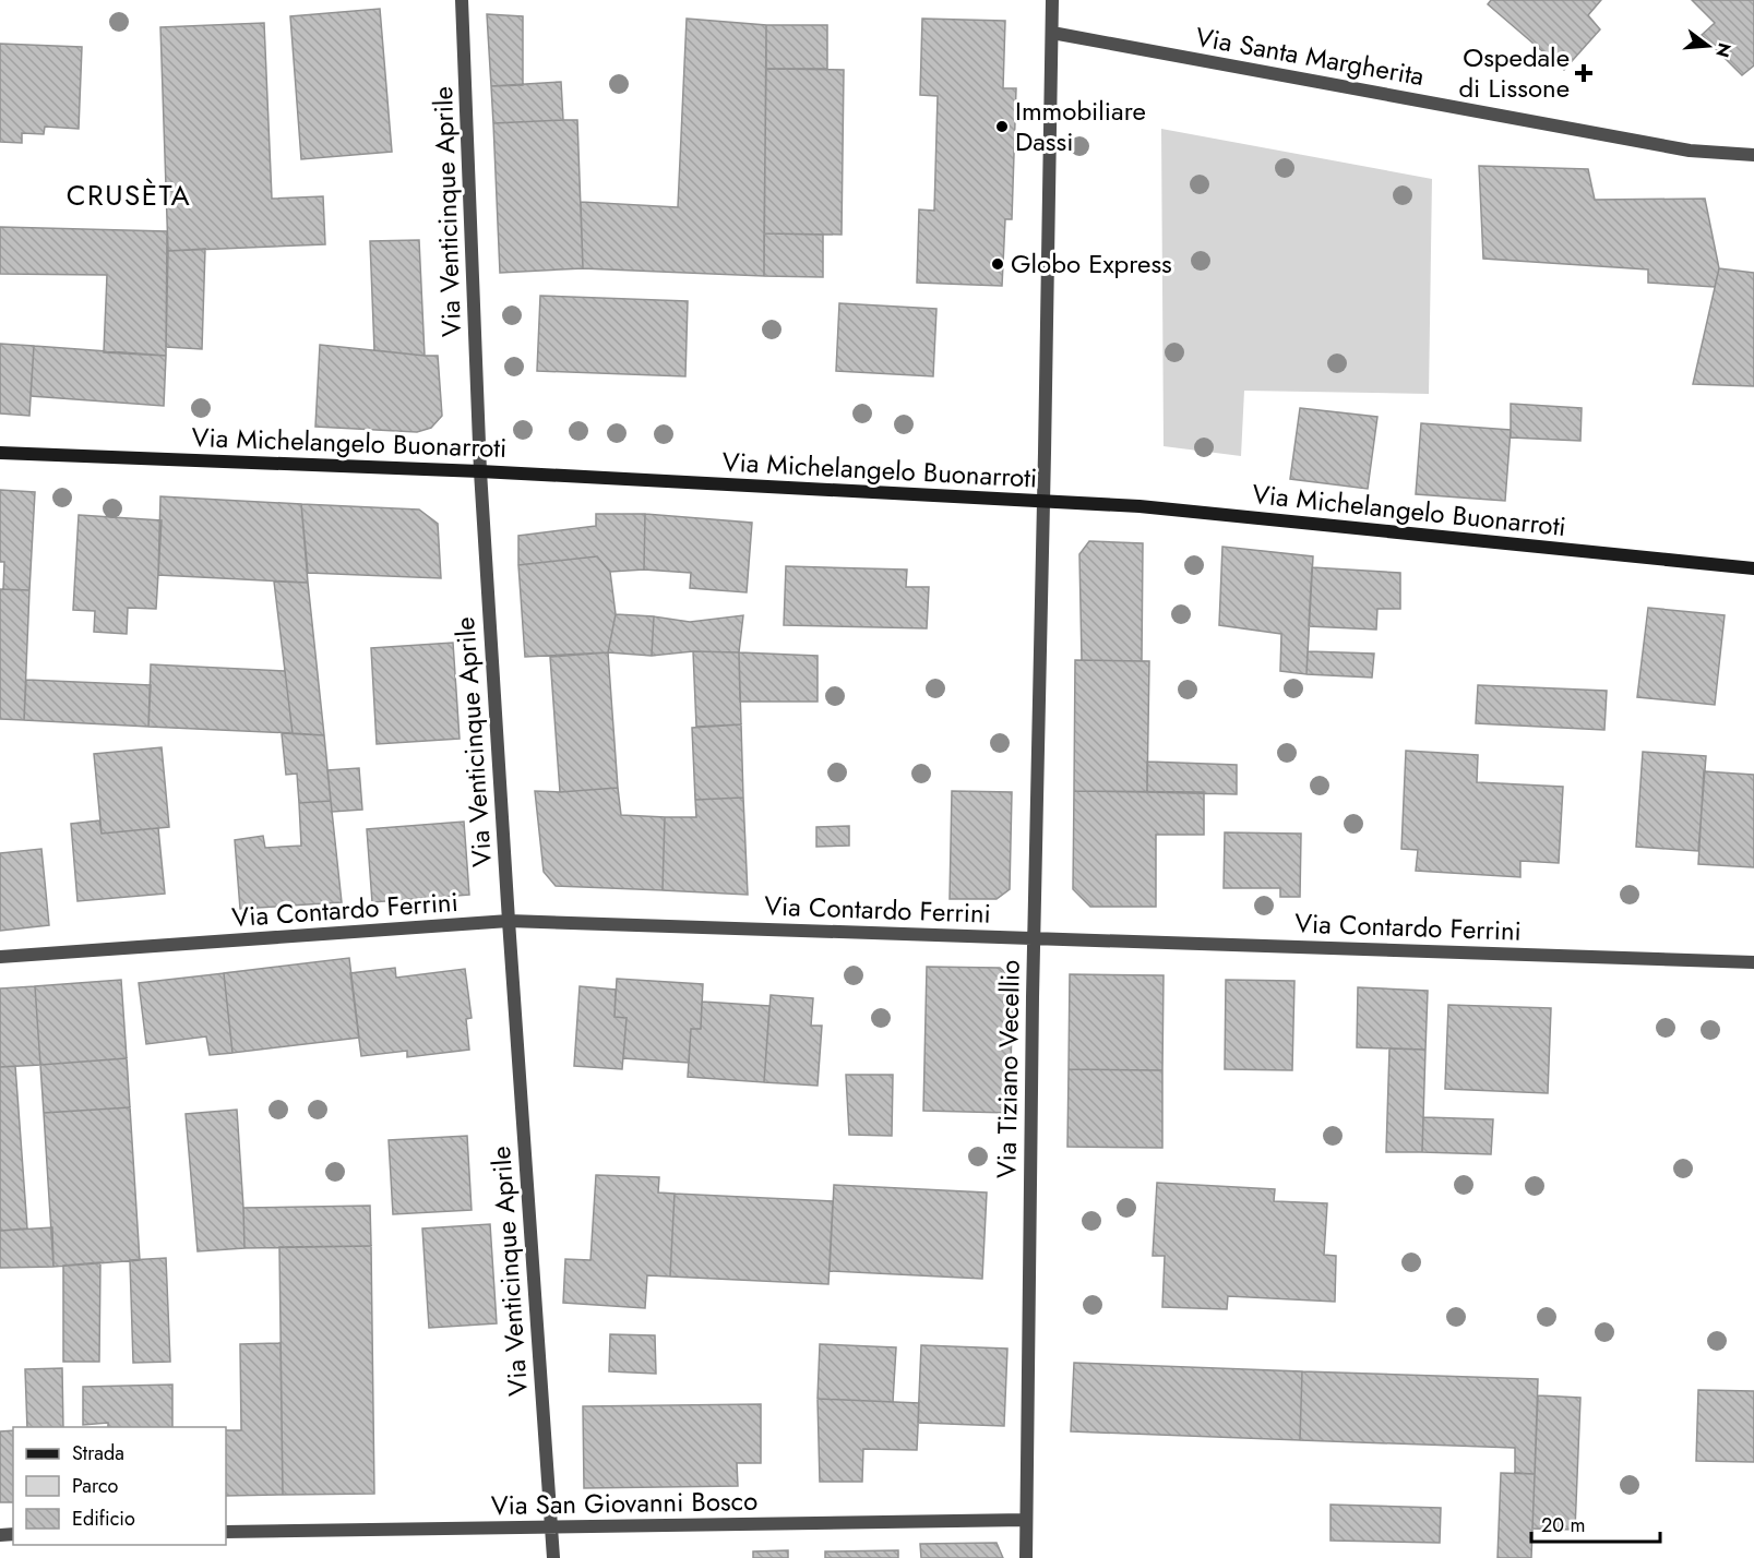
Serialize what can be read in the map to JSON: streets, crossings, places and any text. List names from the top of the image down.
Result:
{
  "streets": {
    "street": [
      "Via Santa Margherita",
      "Via Venticinque Aprile",
      "Via Michelangelo Buonarroti",
      "Via Contardo Ferrini",
      "Via Tiziano Vecellio",
      "Via San Giovanni Bosco"
    ]
  },
  "crossings": [
    ["Via Santa Margherita", "Via Tiziano Vecellio"],
    ["Via Venticinque Aprile", "Via Michelangelo Buonarroti"],
    ["Via Venticinque Aprile", "Via Contardo Ferrini"],
    ["Via Venticinque Aprile", "Via San Giovanni Bosco"],
    ["Via Michelangelo Buonarroti", "Via Tiziano Vecellio"],
    ["Via Contardo Ferrini", "Via Tiziano Vecellio"],
    ["Via Tiziano Vecellio", "Via San Giovanni Bosco"]
  ],
  "districts": ["CRUSÈTA"],
  "places": {
    "health": ["Ospedale di Lissone"],
    "other": ["Immobiliare Dassi", "Globo Express"]
  },
  "legend": ["Strada", "Parco", "Edificio"],
  "scale_bar": "20 m",
  "north": "right"
}
